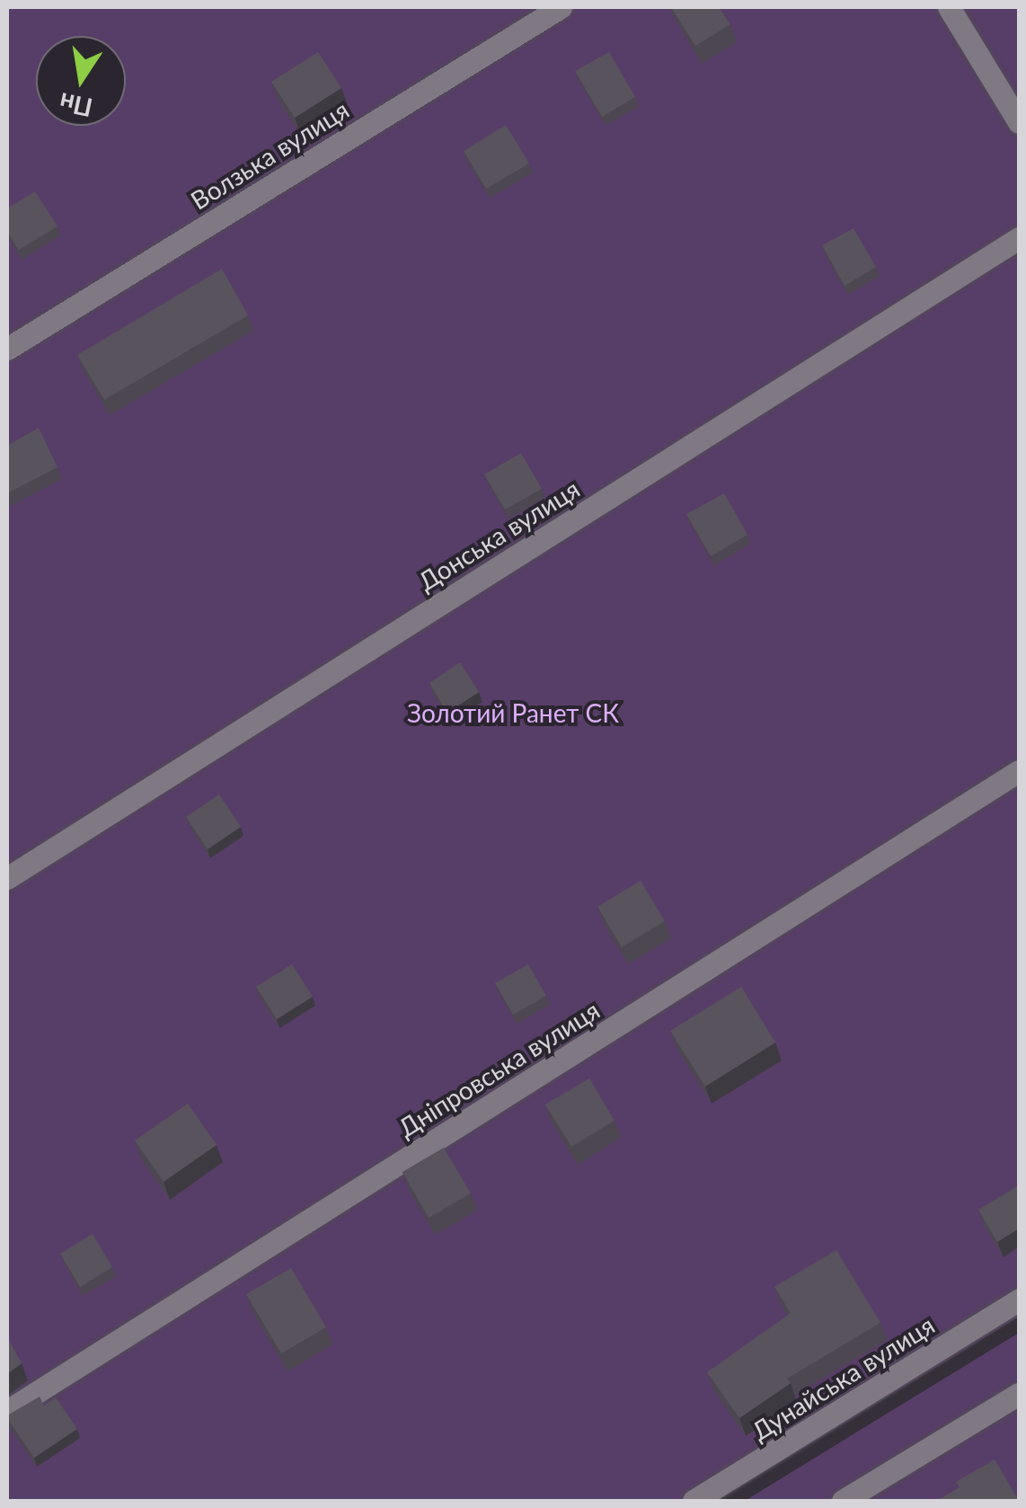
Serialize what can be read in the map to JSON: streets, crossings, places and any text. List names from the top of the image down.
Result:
{
  "streets": {
    "street": [
      "Волзька вулиця",
      "Донська вулиця",
      "Дніпровська вулиця",
      "Дунайська вулиця"
    ]
  },
  "parks": ["Золотий Ранет СК"],
  "north": "bottom"
}
